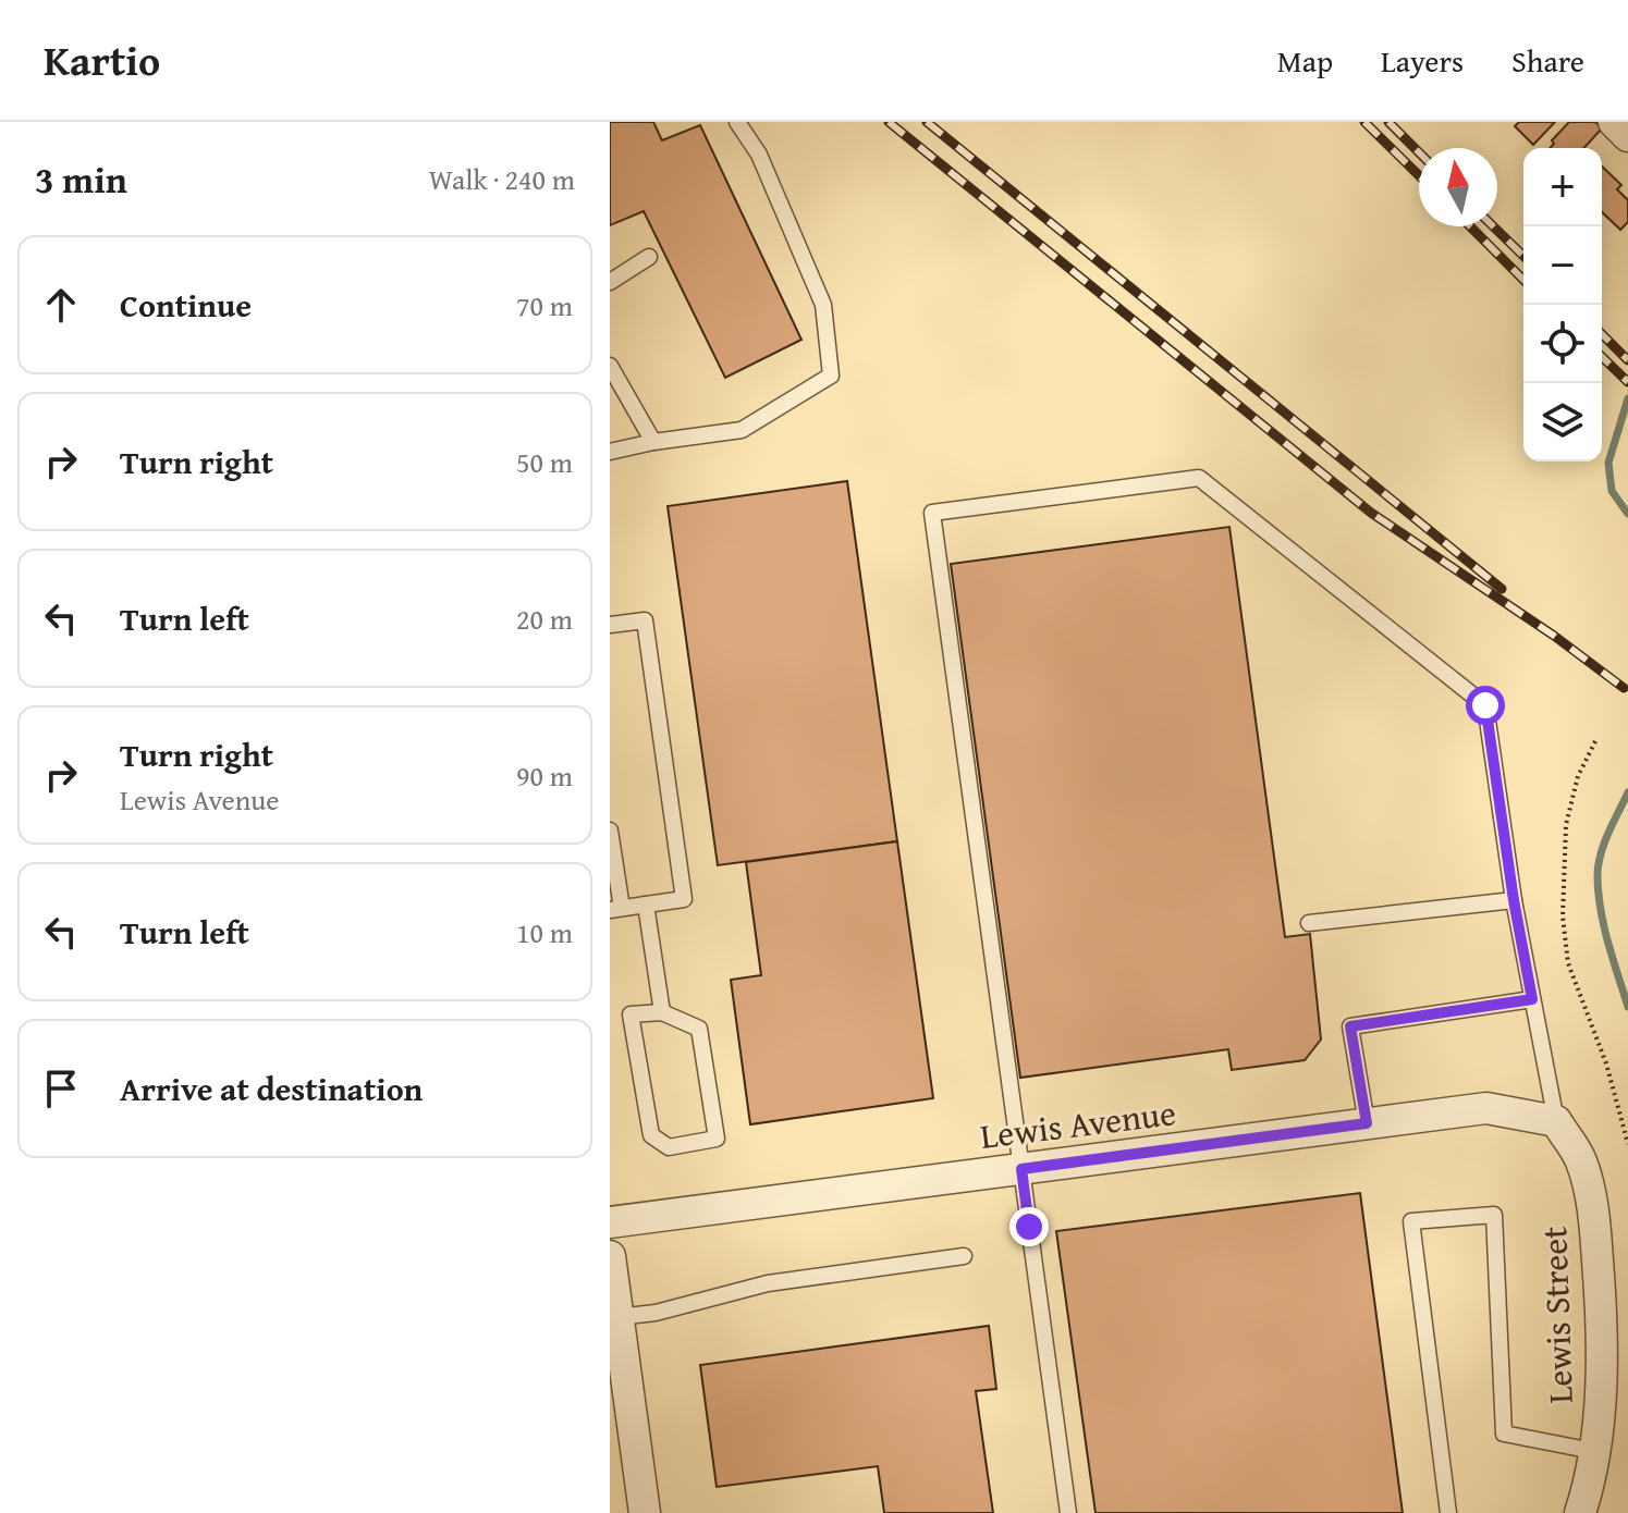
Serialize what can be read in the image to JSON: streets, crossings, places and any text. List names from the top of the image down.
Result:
{
  "streets": {
    "street": ["Lewis Avenue", "Lewis Street"]
  },
  "crossings": [
    ["Lewis Avenue", "Lewis Street"]
  ],
  "north": "top",
  "page": {
    "header": "Kartio",
    "nav": ["Map", "Layers", "Share"],
    "heading": ["3 min", "Walk · 240 m"],
    "map_buttons": ["+", "−"],
    "list": [
      ["Continue", "70 m"],
      ["Turn right", "50 m"],
      ["Turn left", "20 m"],
      ["Turn right", "Lewis Avenue", "90 m"],
      ["Turn left", "10 m"],
      "Arrive at destination"
    ]
  }
}
